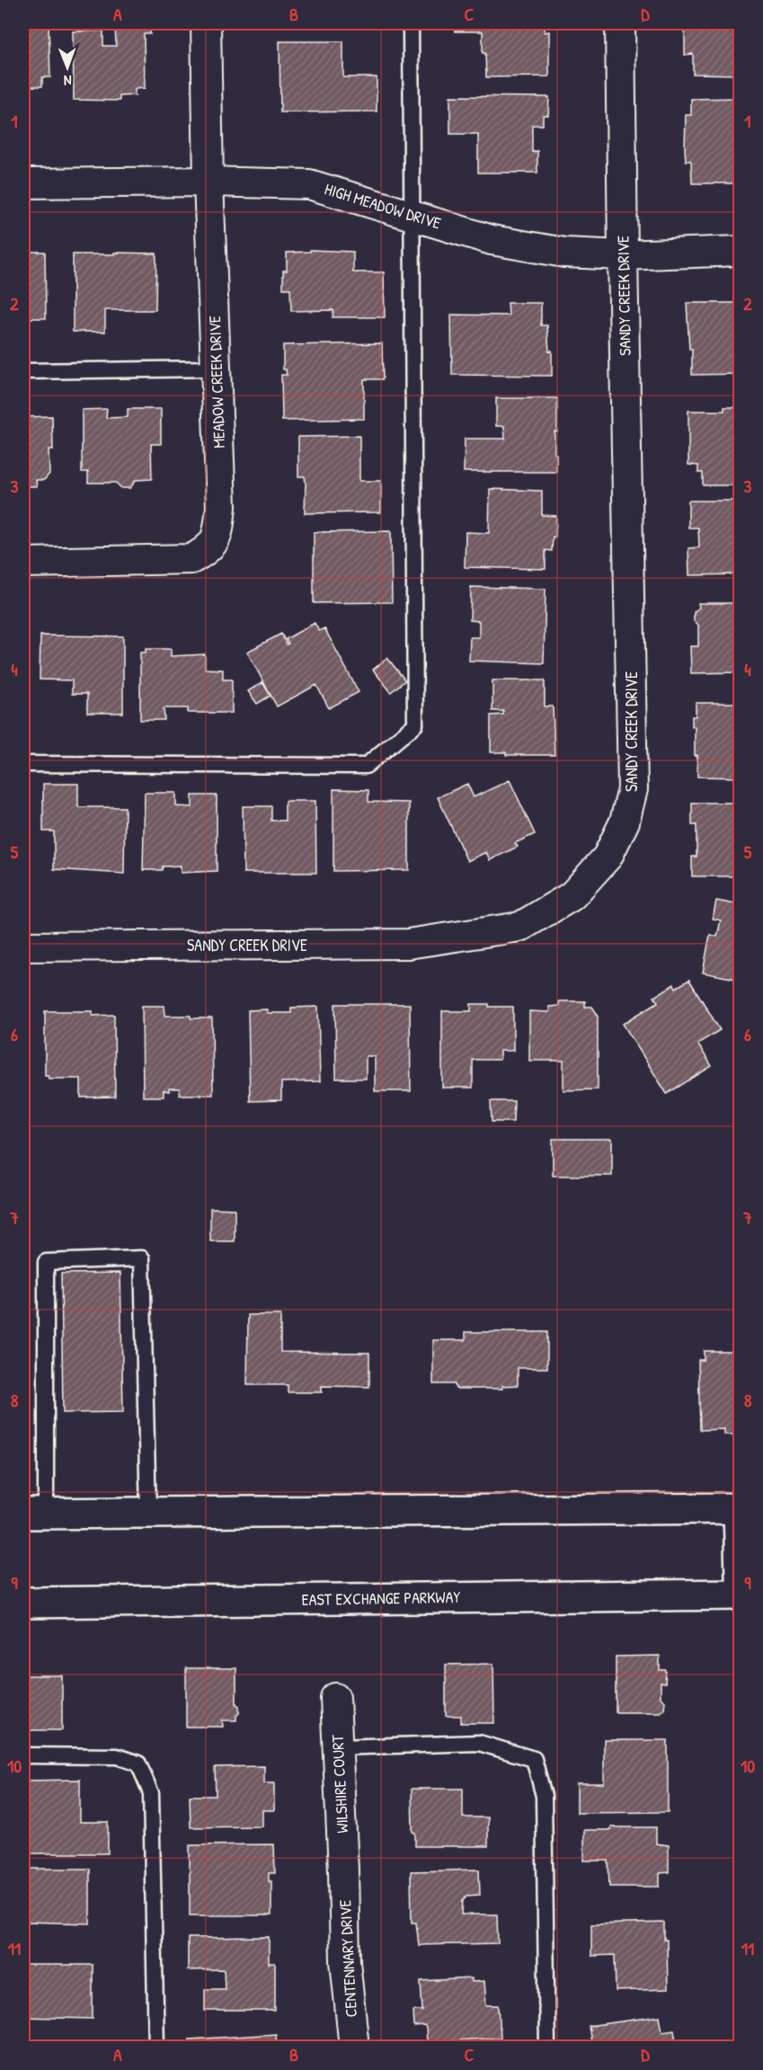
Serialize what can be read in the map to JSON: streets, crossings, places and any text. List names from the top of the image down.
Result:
{
  "streets": {
    "main road": ["EAST EXCHANGE PARKWAY"],
    "street": [
      "HIGH MEADOW DRIVE",
      "SANDY CREEK DRIVE",
      "MEADOW CREEK DRIVE",
      "WILSHIRE COURT",
      "CENTENNARY DRIVE"
    ]
  },
  "crossings": [
    ["HIGH MEADOW DRIVE", "SANDY CREEK DRIVE"],
    ["HIGH MEADOW DRIVE", "MEADOW CREEK DRIVE"],
    ["WILSHIRE COURT", "CENTENNARY DRIVE"]
  ],
  "north": "bottom",
  "grid": {
    "columns": [
      "A",
      "B",
      "C",
      "D"
    ],
    "rows": [
      "1",
      "2",
      "3",
      "4",
      "5",
      "6",
      "7",
      "8",
      "9",
      "10",
      "11"
    ]
  }
}
